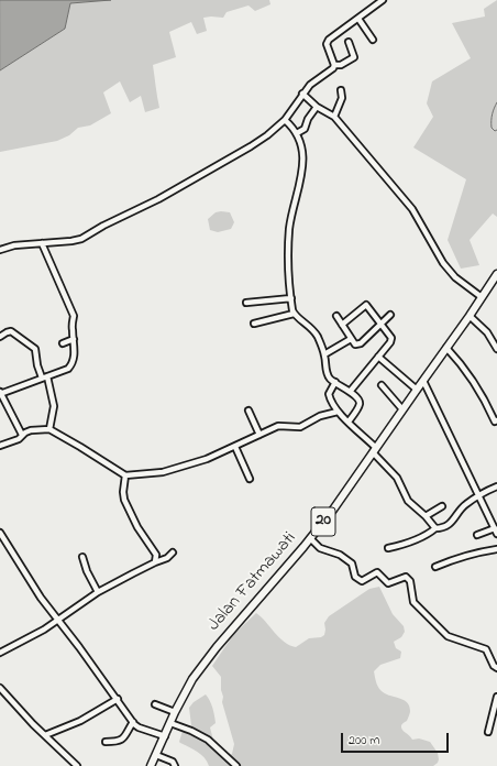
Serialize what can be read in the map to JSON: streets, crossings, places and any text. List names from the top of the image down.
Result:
{
  "streets": {
    "highway": ["20", "Jalan Fatmawati"]
  },
  "scale_bar": "200 m"
}
